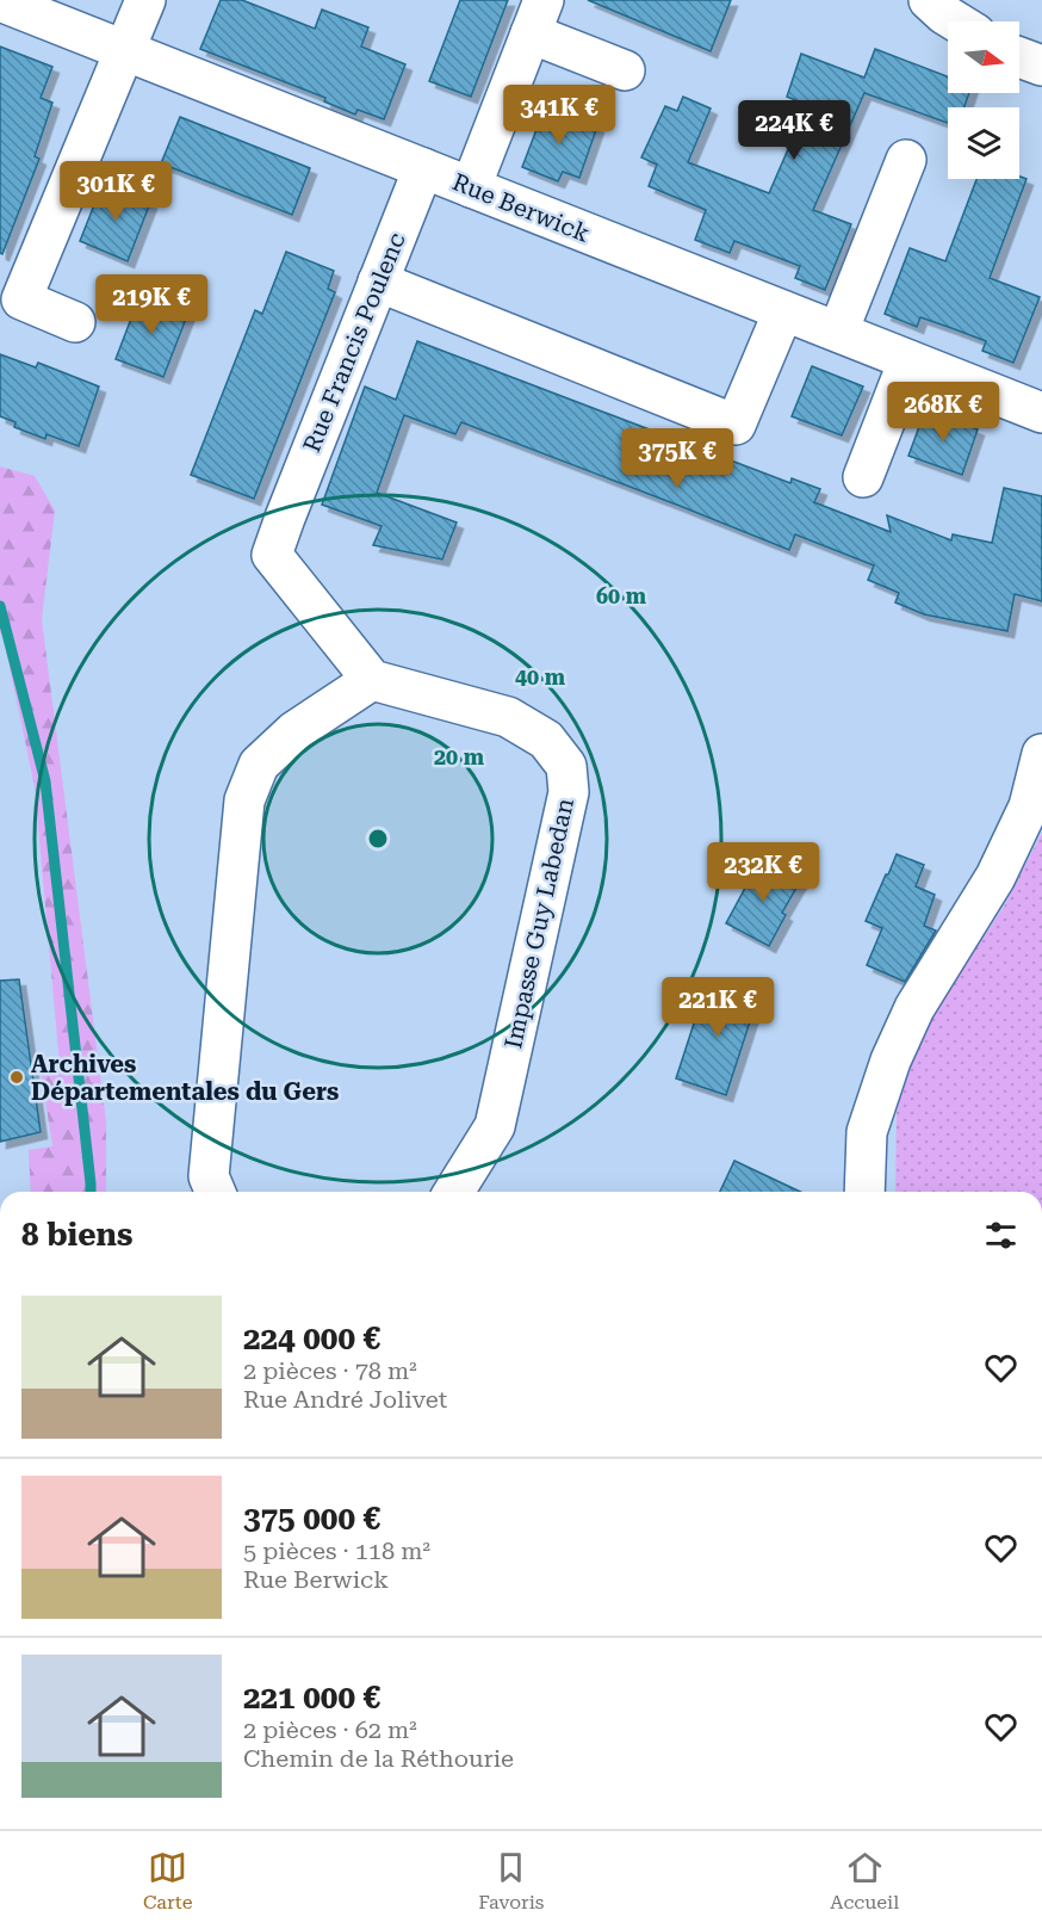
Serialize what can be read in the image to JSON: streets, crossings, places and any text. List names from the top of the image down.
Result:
{
  "streets": {
    "street": ["Rue Berwick", "Rue Francis Poulenc", "Impasse Guy Labedan"]
  },
  "crossings": [
    ["Rue Berwick", "Rue Francis Poulenc"],
    ["Rue Francis Poulenc", "Impasse Guy Labedan"]
  ],
  "places": ["Archives Départementales du Gers"],
  "north": "right",
  "page": {
    "price": [
      "341K €",
      "224K €",
      "301K €",
      "219K €",
      "268K €",
      "375K €",
      "232K €",
      "221K €"
    ],
    "heading": "8 biens",
    "list": [
      {
        "name": "224 000 €",
        "note": "2 pièces · 78 m² · Rue André Jolivet"
      },
      {
        "name": "375 000 €",
        "note": "5 pièces · 118 m² · Rue Berwick"
      },
      {
        "name": "221 000 €",
        "note": "2 pièces · 62 m² · Chemin de la Réthourie"
      }
    ],
    "tabs": ["Carte", "Favoris", "Accueil"]
  },
  "rings": ["60 m", "40 m", "20 m"]
}
